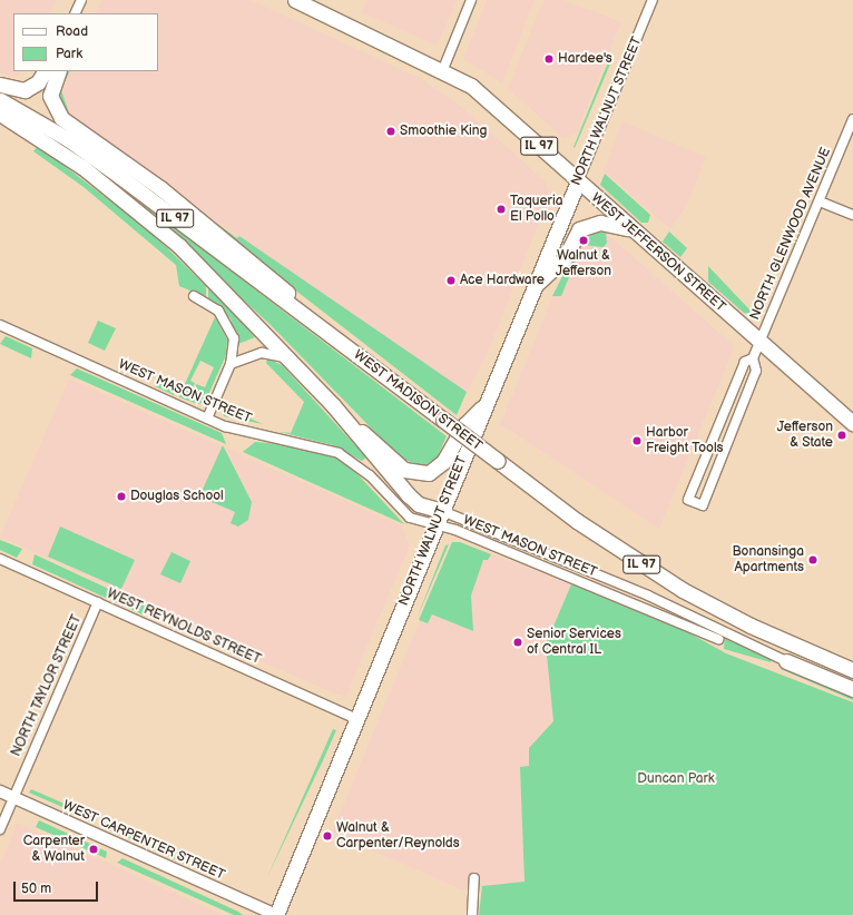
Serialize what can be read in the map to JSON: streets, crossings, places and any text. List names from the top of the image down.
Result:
{
  "streets": {
    "main road": [
      "NORTH WALNUT STREET",
      "IL 97",
      "WEST JEFFERSON STREET",
      "WEST MADISON STREET"
    ],
    "street": [
      "NORTH GLENWOOD AVENUE",
      "WEST MASON STREET",
      "WEST REYNOLDS STREET",
      "NORTH TAYLOR STREET",
      "WEST CARPENTER STREET"
    ]
  },
  "crossings": [
    ["NORTH WALNUT STREET", "WEST JEFFERSON STREET"],
    ["NORTH WALNUT STREET", "WEST MASON STREET"],
    ["NORTH WALNUT STREET", "WEST REYNOLDS STREET"],
    ["NORTH WALNUT STREET", "WEST CARPENTER STREET"],
    ["NORTH GLENWOOD AVENUE", "WEST JEFFERSON STREET"],
    ["WEST REYNOLDS STREET", "NORTH TAYLOR STREET"],
    ["NORTH TAYLOR STREET", "WEST CARPENTER STREET"]
  ],
  "parks": ["Duncan Park"],
  "places": [
    "Hardee's",
    "Smoothie King",
    "Taqueria El Pollo",
    "Walnut & Jefferson",
    "Ace Hardware",
    "Jefferson & State",
    "Harbor Freight Tools",
    "Douglas School",
    "Bonansinga Apartments",
    "Senior Services of Central IL",
    "Walnut & Carpenter/Reynolds",
    "Carpenter & Walnut"
  ],
  "legend": ["Road", "Park"],
  "scale_bar": "50 m"
}
